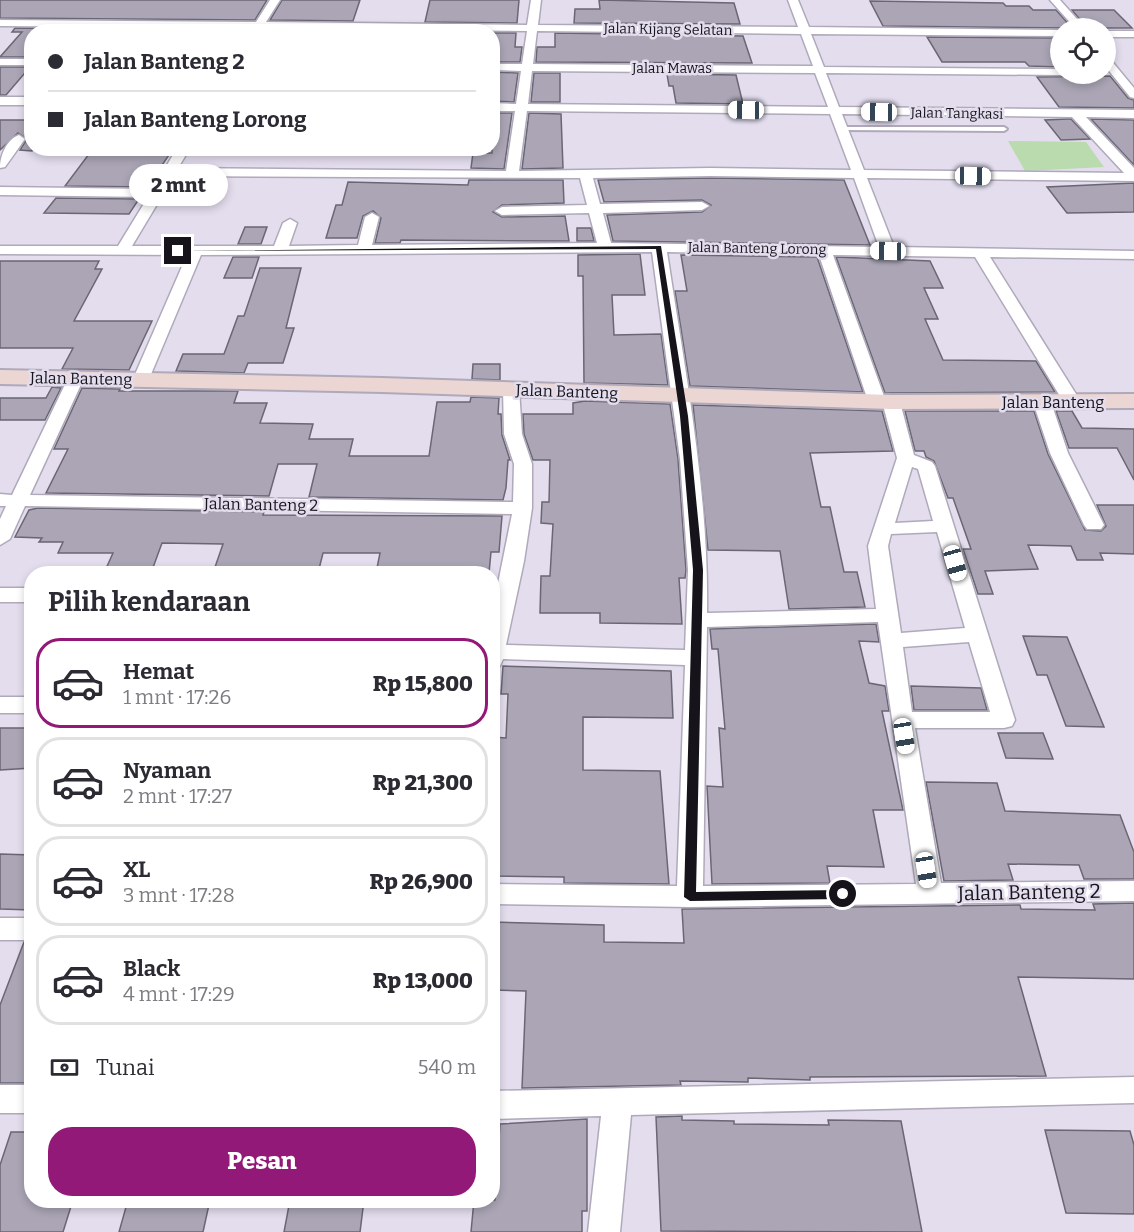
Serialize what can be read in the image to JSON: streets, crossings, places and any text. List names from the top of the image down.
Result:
{
  "streets": {
    "street": [
      "Jalan Kijang Selatan",
      "Jalan Mawas",
      "Jalan Tangkasi",
      "Jalan Banteng Lorong",
      "Jalan Banteng",
      "Jalan Banteng 2"
    ]
  },
  "page": {
    "banner": ["Jalan Banteng 2", "Jalan Banteng Lorong"],
    "bubble": "2 mnt",
    "heading": "Pilih kendaraan",
    "list": [
      {
        "name": "Hemat",
        "note": "1 mnt · 17:26",
        "value": "Rp 15,800"
      },
      {
        "name": "Nyaman",
        "note": "2 mnt · 17:27",
        "value": "Rp 21,300"
      },
      {
        "name": "XL",
        "note": "3 mnt · 17:28",
        "value": "Rp 26,900"
      },
      {
        "name": "Black",
        "note": "4 mnt · 17:29",
        "value": "Rp 13,000"
      }
    ],
    "pay": ["Tunai", "540 m"],
    "buttons": "Pesan"
  }
}
